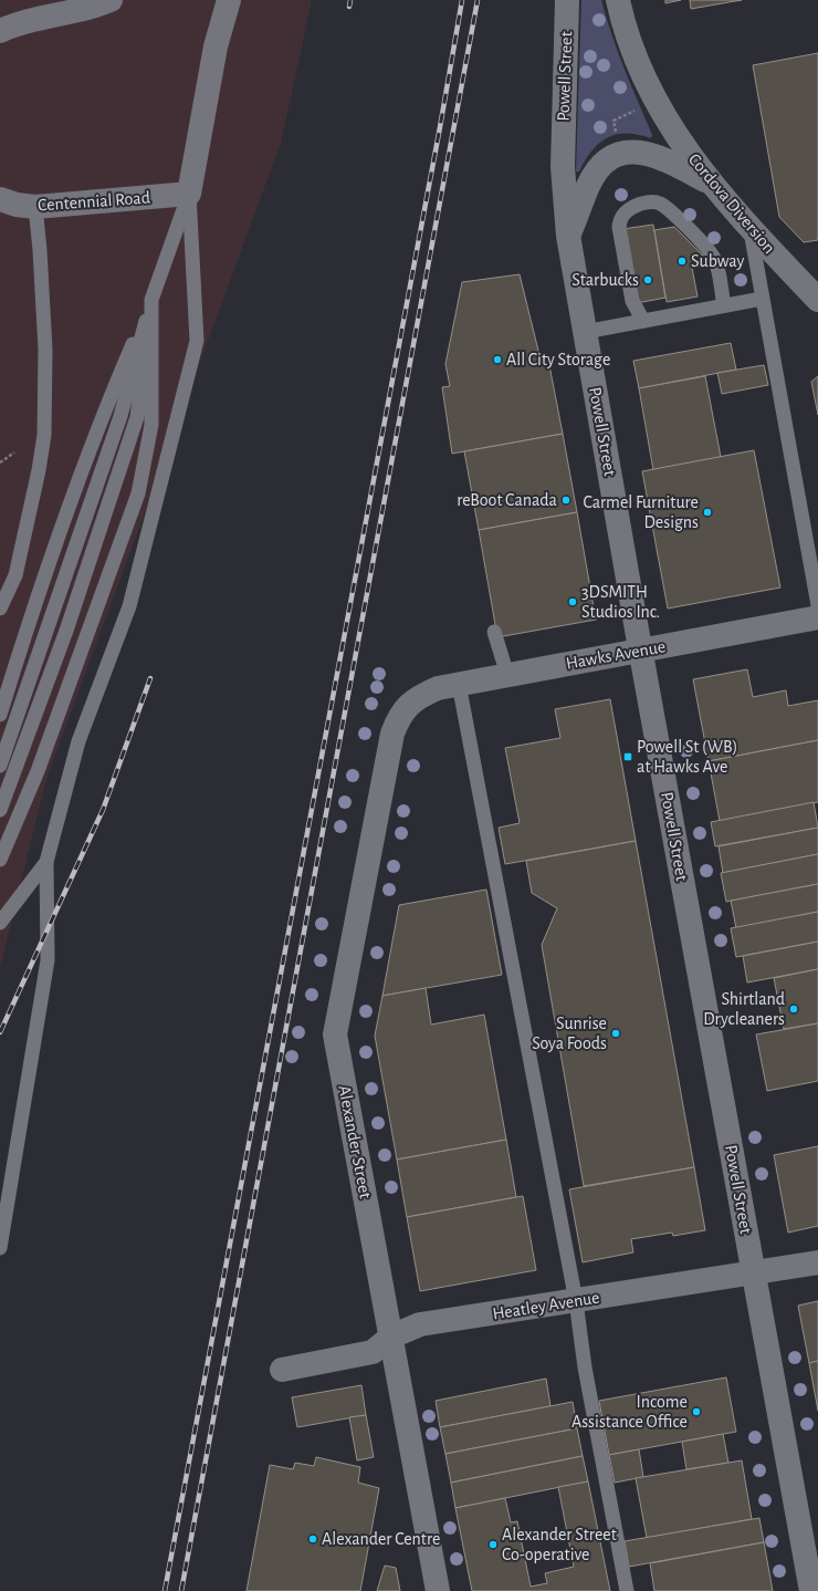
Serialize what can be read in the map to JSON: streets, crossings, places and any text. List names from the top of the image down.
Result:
{
  "streets": {
    "street": [
      "Powell Street",
      "Centennial Road",
      "Cordova Diversion",
      "Hawks Avenue",
      "Alexander Street",
      "Heatley Avenue"
    ]
  },
  "crossings": [
    ["Powell Street", "Hawks Avenue"],
    ["Powell Street", "Heatley Avenue"],
    ["Hawks Avenue", "Alexander Street"],
    ["Alexander Street", "Heatley Avenue"]
  ],
  "places": {
    "other": [
      "Subway",
      "Starbucks",
      "All City Storage",
      "reBoot Canada",
      "Carmel Furniture Designs",
      "3DSMITH Studios Inc.",
      "Shirtland Drycleaners",
      "Sunrise Soya Foods",
      "Income Assistance Office",
      "Alexander Centre",
      "Alexander Street Co-operative"
    ],
    "transit": ["Powell St (WB) at Hawks Ave"]
  }
}
